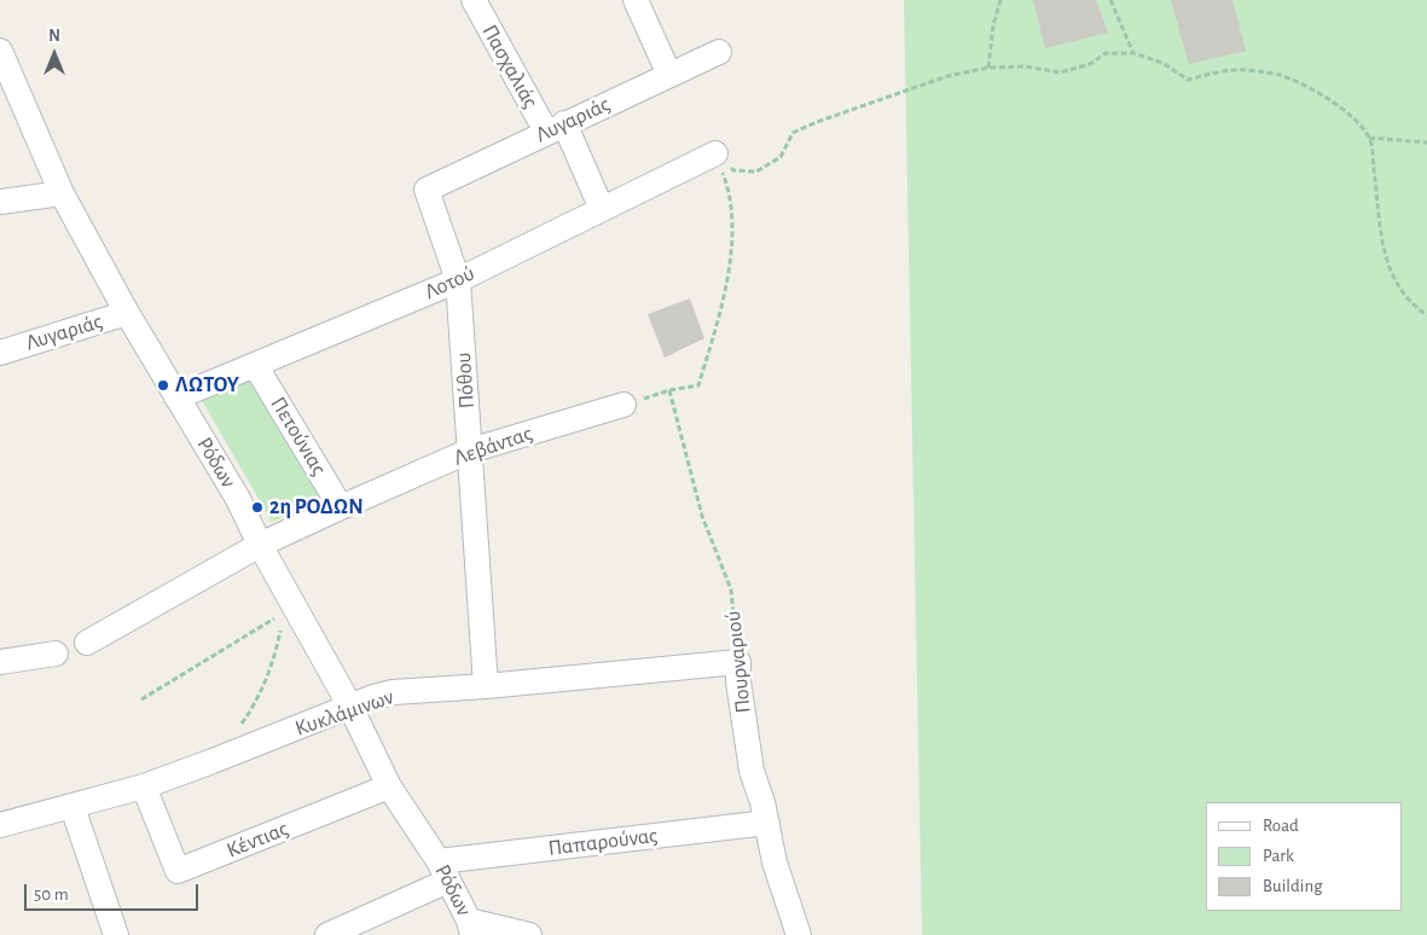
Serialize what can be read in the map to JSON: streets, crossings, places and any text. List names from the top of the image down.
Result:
{
  "streets": {
    "street": [
      "Πασχαλιάς",
      "Λυγαριάς",
      "Λοτού",
      "Πόθου",
      "Πετούνιας",
      "Λεβάντας",
      "Ρόδων",
      "Πουρναριού",
      "Κυκλάμινων",
      "Κέντιας",
      "Παπαρούνας"
    ]
  },
  "crossings": [
    ["Πασχαλιάς", "Λυγαριάς"],
    ["Πασχαλιάς", "Λοτού"],
    ["Λυγαριάς", "Πόθου"],
    ["Λυγαριάς", "Ρόδων"],
    ["Λοτού", "Πόθου"],
    ["Λοτού", "Πετούνιας"],
    ["Λοτού", "Ρόδων"],
    ["Πόθου", "Λεβάντας"],
    ["Πόθου", "Κυκλάμινων"],
    ["Πετούνιας", "Λεβάντας"],
    ["Λεβάντας", "Ρόδων"],
    ["Ρόδων", "Κυκλάμινων"],
    ["Ρόδων", "Κέντιας"],
    ["Ρόδων", "Παπαρούνας"],
    ["Πουρναριού", "Κυκλάμινων"],
    ["Πουρναριού", "Παπαρούνας"],
    ["Κυκλάμινων", "Κέντιας"]
  ],
  "places": ["ΛΩΤΟΥ", "2η ΡΟΔΩΝ"],
  "legend": ["Road", "Park", "Building"],
  "scale_bar": "50 m",
  "north": "top"
}
